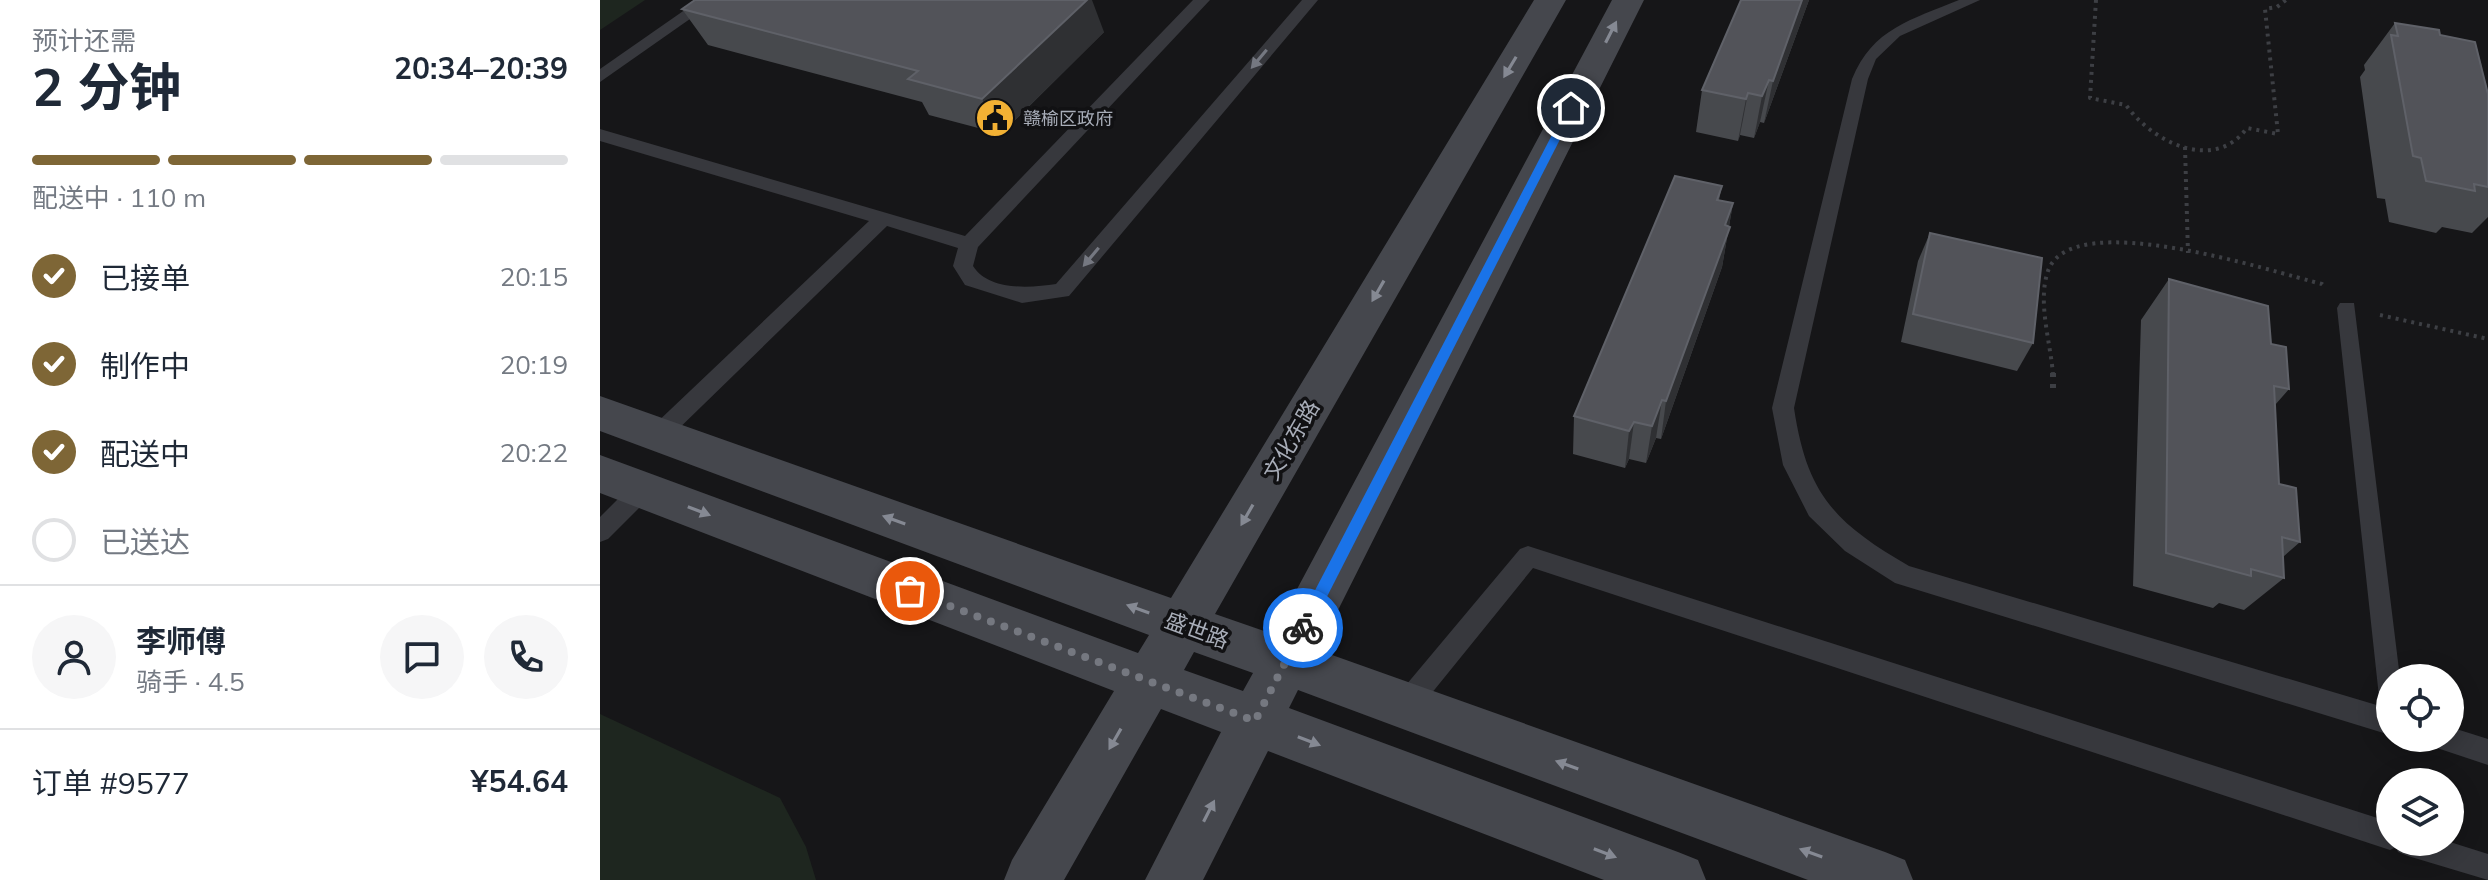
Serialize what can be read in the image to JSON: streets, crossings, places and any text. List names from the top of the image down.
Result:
{
  "streets": {
    "main road": ["文化东路", "盛世路"]
  },
  "crossings": [
    ["文化东路", "盛世路"]
  ],
  "places": {
    "public building": ["赣榆区政府"]
  },
  "page": {
    "heading": ["2 分钟", "预计还需", "20:34–20:39"],
    "panel": [
      "李师傅",
      "骑手 · 4.5",
      "订单 #9577",
      "¥54.64"
    ],
    "bar": "配送中 · 110 m",
    "list": [
      ["已接单", "20:15"],
      ["制作中", "20:19"],
      ["配送中", "20:22"],
      "已送达"
    ]
  }
}
